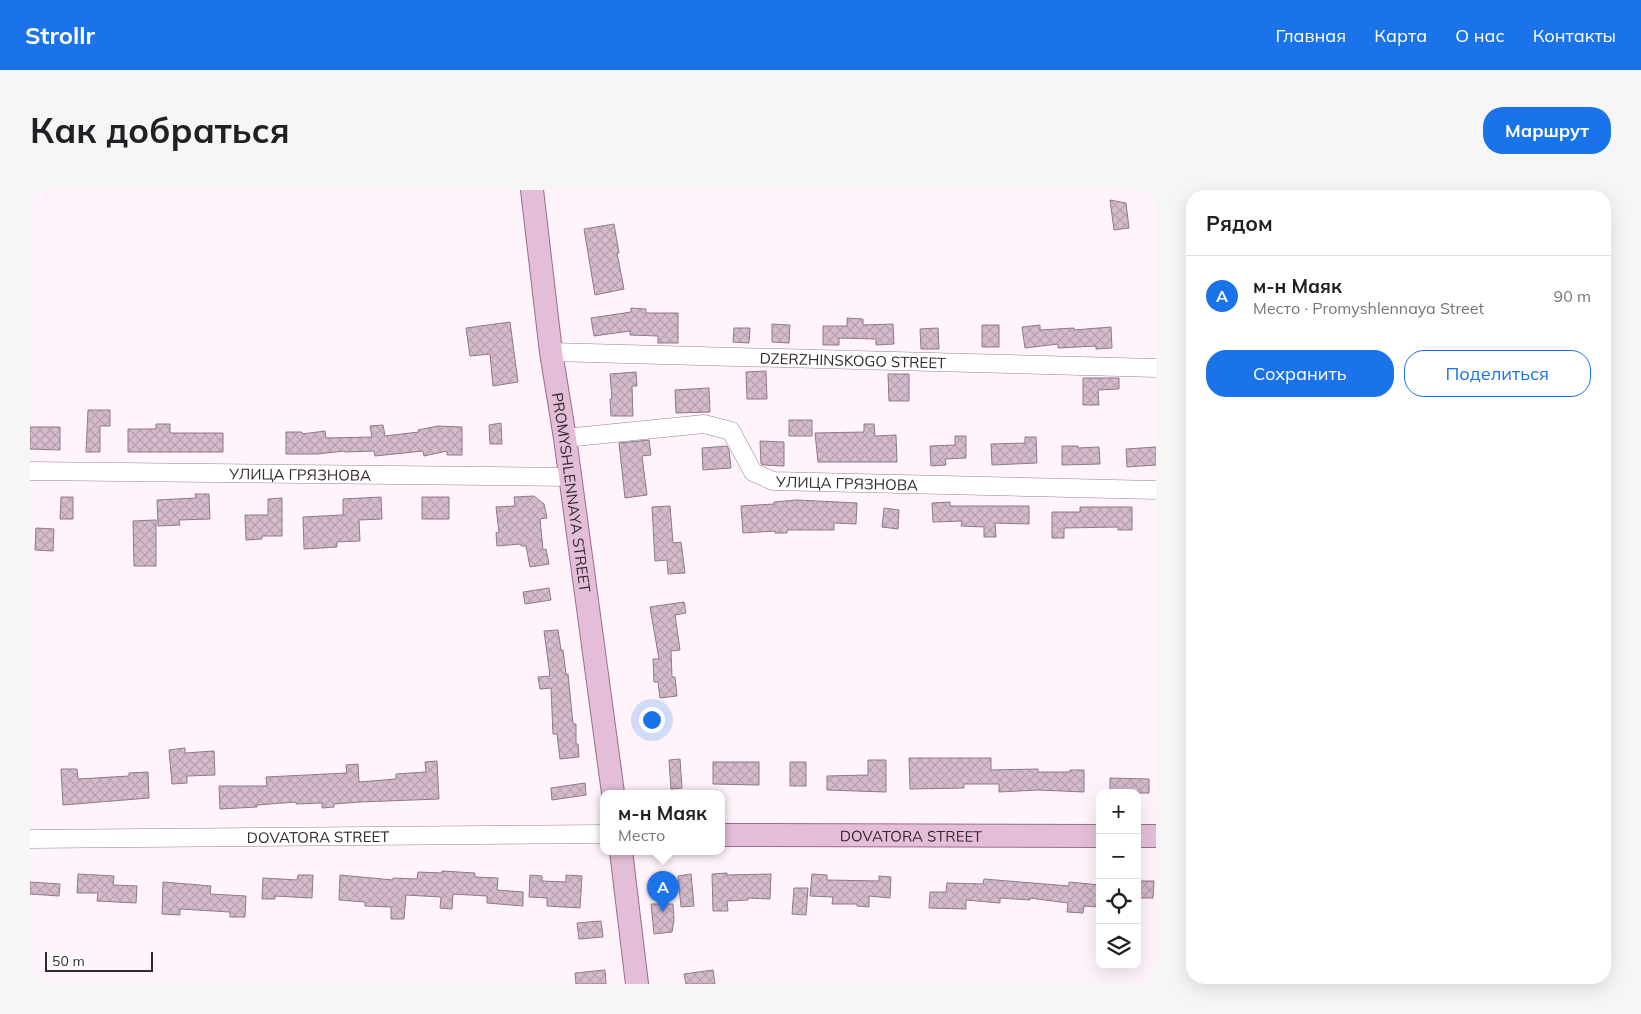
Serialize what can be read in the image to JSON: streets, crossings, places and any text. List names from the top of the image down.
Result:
{
  "streets": {
    "main road": ["PROMYSHLENNAYA STREET", "DOVATORA STREET"],
    "street": ["DZERZHINSKOGO STREET", "УЛИЦА ГРЯЗНОВА"]
  },
  "crossings": [
    ["DZERZHINSKOGO STREET", "PROMYSHLENNAYA STREET"],
    ["УЛИЦА ГРЯЗНОВА", "PROMYSHLENNAYA STREET"]
  ],
  "scale_bar": "50 m",
  "page": {
    "header": "Strollr",
    "nav": [
      "Главная",
      "Карта",
      "О нас",
      "Контакты"
    ],
    "buttons": [
      "Маршрут",
      ["Сохранить", "Поделиться"]
    ],
    "title": "Как добраться",
    "heading": "Рядом",
    "list": [
      {
        "mark": "A",
        "name": "м-н Маяк",
        "note": "Место · Promyshlennaya Street",
        "value": "90 m"
      }
    ],
    "map_buttons": ["+", "−"],
    "popup": ["м-н Маяк", "Место"],
    "pins": "A",
    "scale": "50 m"
  }
}
